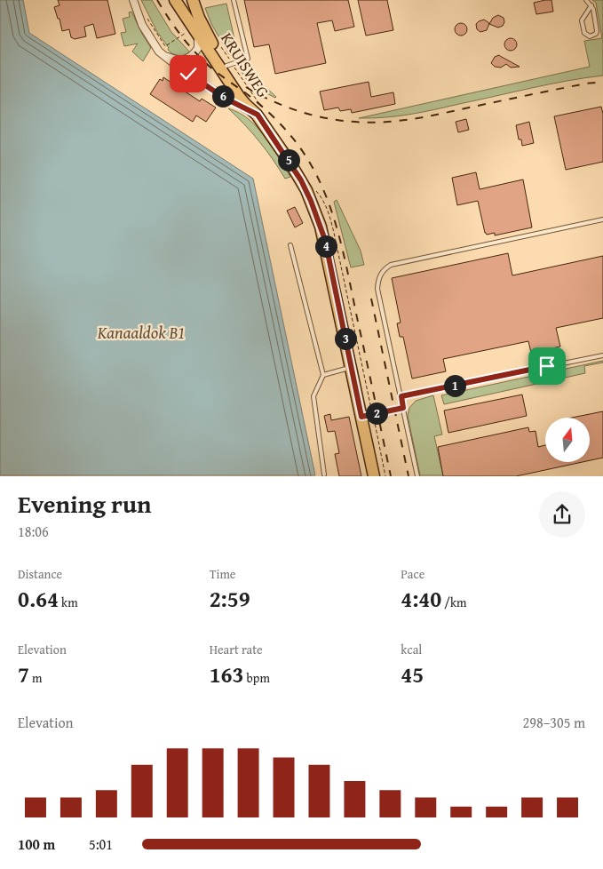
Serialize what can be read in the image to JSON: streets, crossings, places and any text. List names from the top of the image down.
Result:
{
  "streets": {
    "main road": ["KRUISWEG"]
  },
  "water": ["Kanaaldok B1"],
  "north": "top",
  "page": {
    "pins": [
      "6",
      "5",
      "4",
      "3",
      "1",
      "2"
    ],
    "heading": ["Evening run", "18:06"],
    "stats": [
      ["Distance", "0.64 km"],
      ["Time", "2:59"],
      ["Pace", "4:40 /km"],
      ["Elevation", "7 m"],
      ["Heart rate", "163 bpm"],
      ["kcal", "45"]
    ],
    "chart": ["Elevation", "298–305 m"],
    "list": [
      {
        "name": "100 m",
        "note": "5:01"
      }
    ]
  }
}
